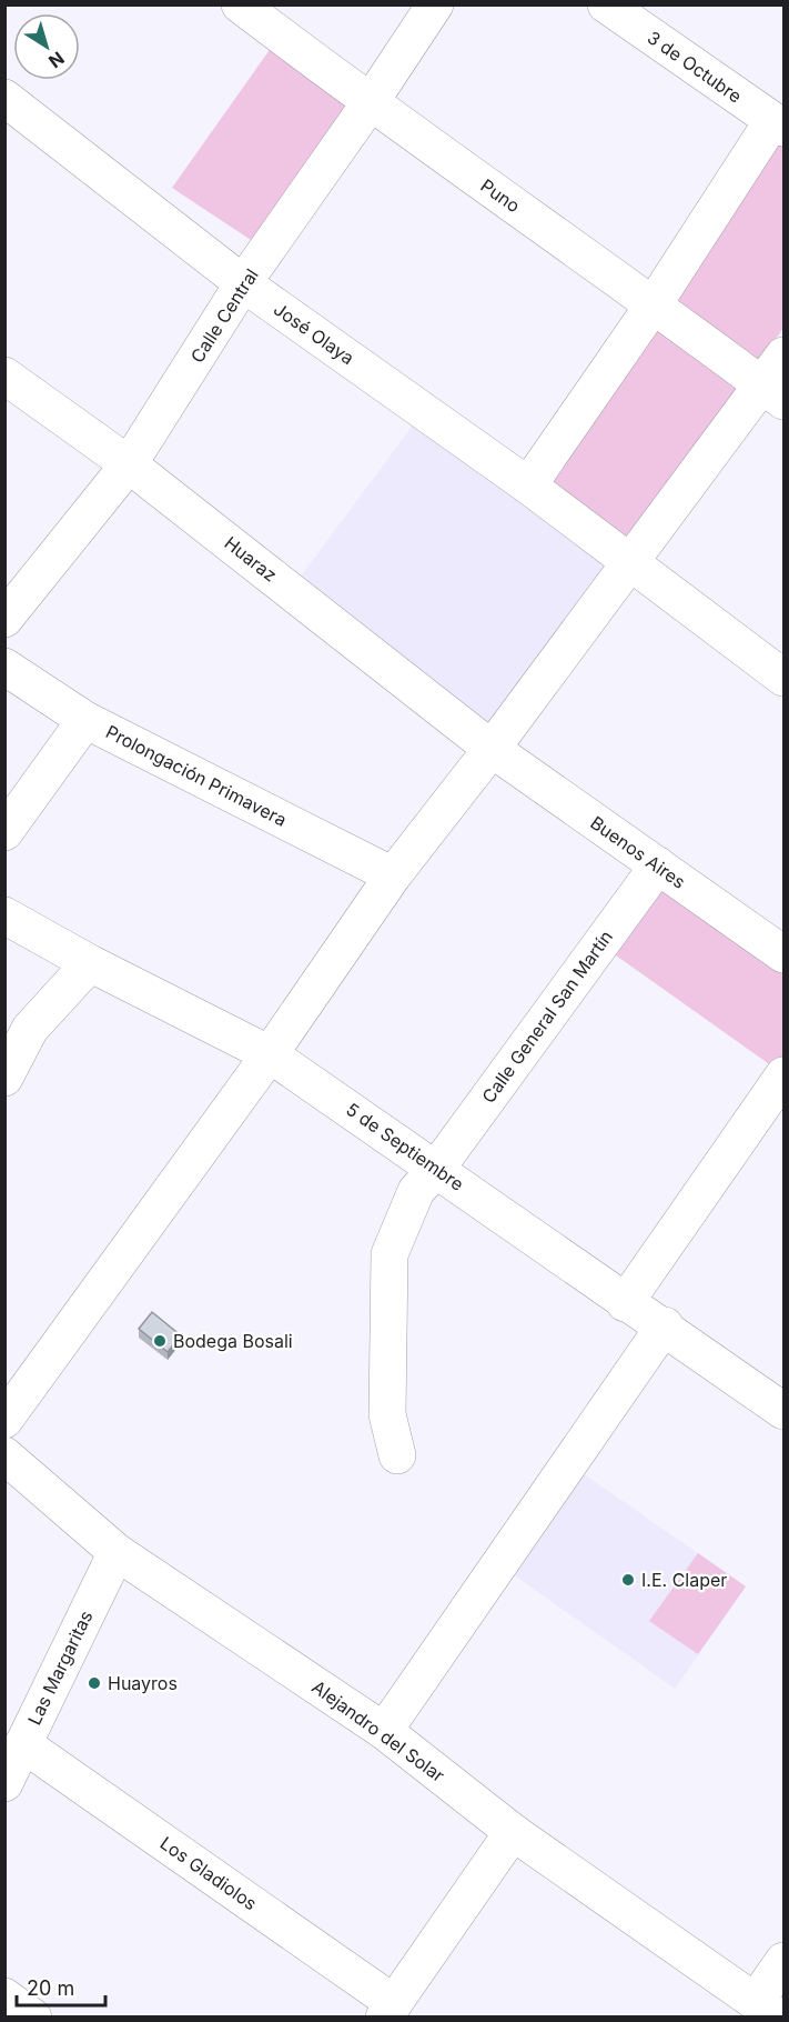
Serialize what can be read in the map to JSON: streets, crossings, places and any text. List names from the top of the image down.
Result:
{
  "streets": {
    "street": [
      "3 de Octubre",
      "Puno",
      "Calle Central",
      "José Olaya",
      "Huaraz",
      "Prolongación Primavera",
      "Buenos Aires",
      "Calle General San Martín",
      "5 de Septiembre",
      "Las Margaritas",
      "Alejandro del Solar",
      "Los Gladiolos"
    ]
  },
  "crossings": [
    ["Puno", "Calle Central"],
    ["Calle Central", "José Olaya"],
    ["Calle Central", "Huaraz"],
    ["Huaraz", "Buenos Aires"],
    ["Buenos Aires", "Calle General San Martín"],
    ["Calle General San Martín", "5 de Septiembre"],
    ["Las Margaritas", "Alejandro del Solar"],
    ["Las Margaritas", "Los Gladiolos"]
  ],
  "places": ["Bodega Bosali", "I.E. Claper", "Huayros"],
  "scale_bar": "20 m",
  "north": "bottom right"
}
